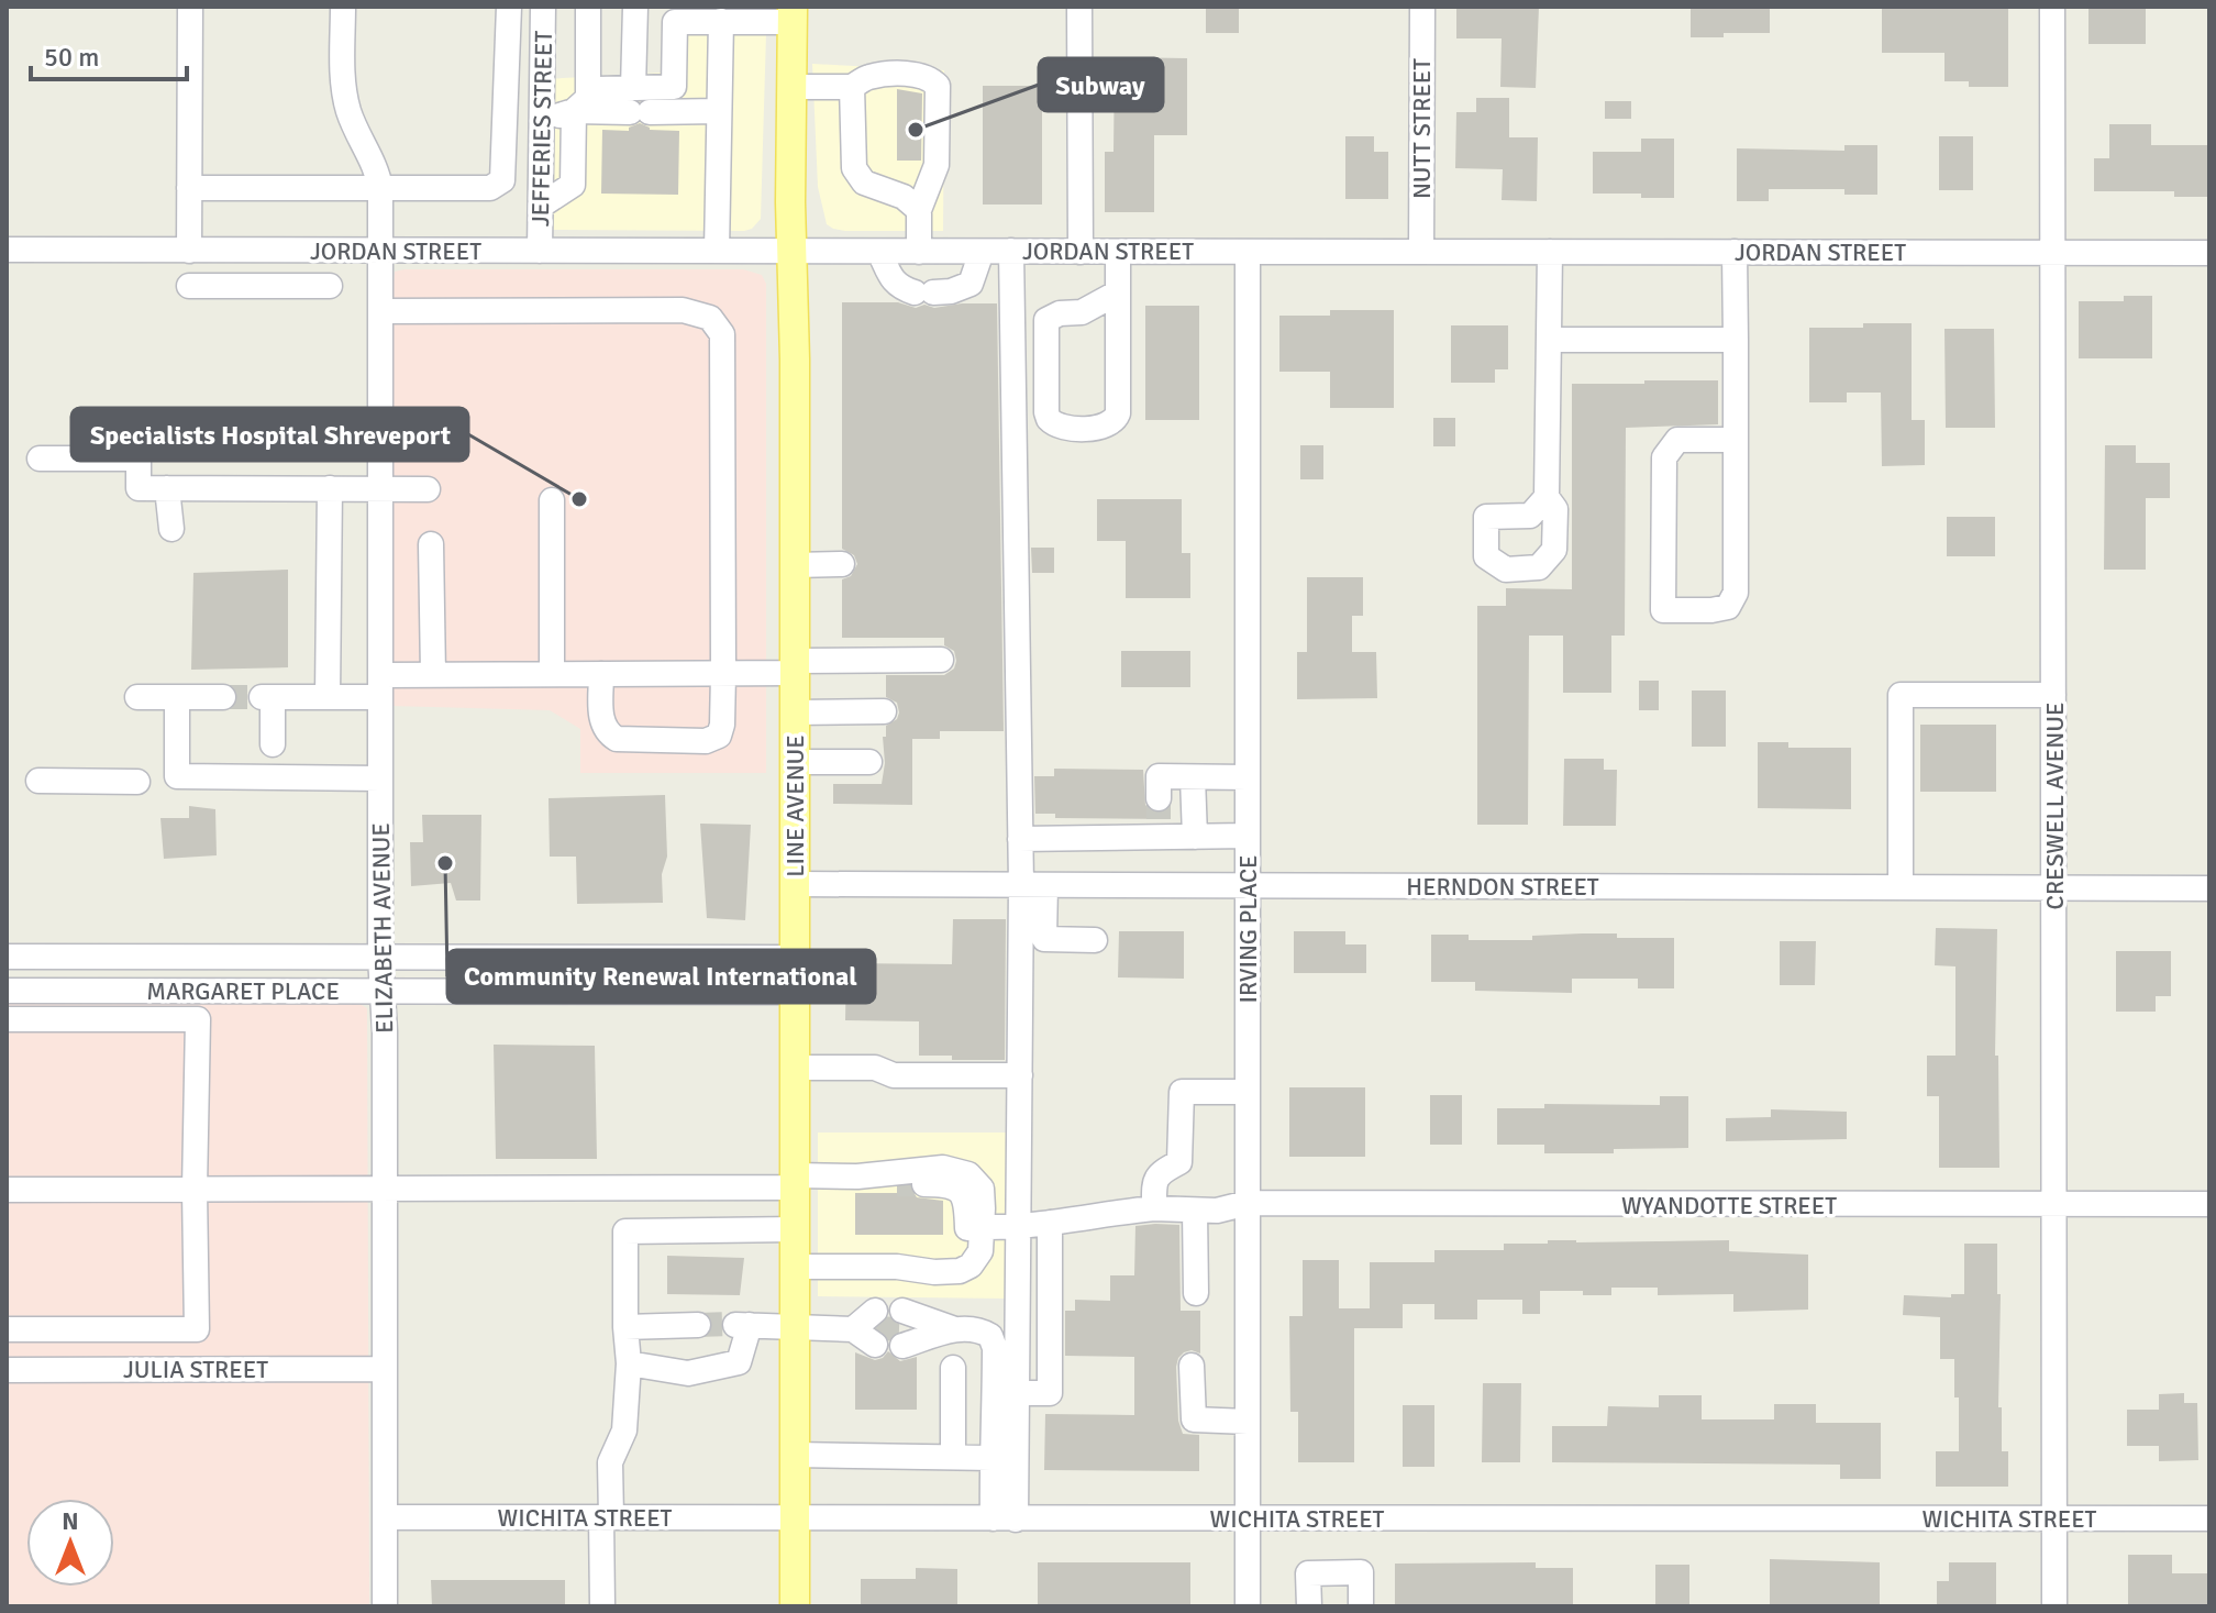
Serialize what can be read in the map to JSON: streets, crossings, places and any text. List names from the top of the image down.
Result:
{
  "streets": {
    "main road": ["LINE AVENUE"],
    "street": [
      "JEFFERIES STREET",
      "NUTT STREET",
      "JORDAN STREET",
      "CRESWELL AVENUE",
      "HERNDON STREET",
      "ELIZABETH AVENUE",
      "IRVING PLACE",
      "MARGARET PLACE",
      "WYANDOTTE STREET",
      "JULIA STREET",
      "WICHITA STREET"
    ]
  },
  "crossings": [
    ["JEFFERIES STREET", "JORDAN STREET"],
    ["NUTT STREET", "JORDAN STREET"],
    ["JORDAN STREET", "LINE AVENUE"],
    ["JORDAN STREET", "CRESWELL AVENUE"],
    ["JORDAN STREET", "ELIZABETH AVENUE"],
    ["JORDAN STREET", "IRVING PLACE"],
    ["LINE AVENUE", "HERNDON STREET"],
    ["LINE AVENUE", "MARGARET PLACE"],
    ["LINE AVENUE", "WICHITA STREET"],
    ["CRESWELL AVENUE", "HERNDON STREET"],
    ["CRESWELL AVENUE", "WYANDOTTE STREET"],
    ["CRESWELL AVENUE", "WICHITA STREET"],
    ["HERNDON STREET", "IRVING PLACE"],
    ["ELIZABETH AVENUE", "MARGARET PLACE"],
    ["ELIZABETH AVENUE", "JULIA STREET"],
    ["ELIZABETH AVENUE", "WICHITA STREET"],
    ["IRVING PLACE", "WYANDOTTE STREET"],
    ["IRVING PLACE", "WICHITA STREET"]
  ],
  "places": ["Subway", "Specialists Hospital Shreveport", "Community Renewal International"],
  "scale_bar": "50 m",
  "north": "top"
}
